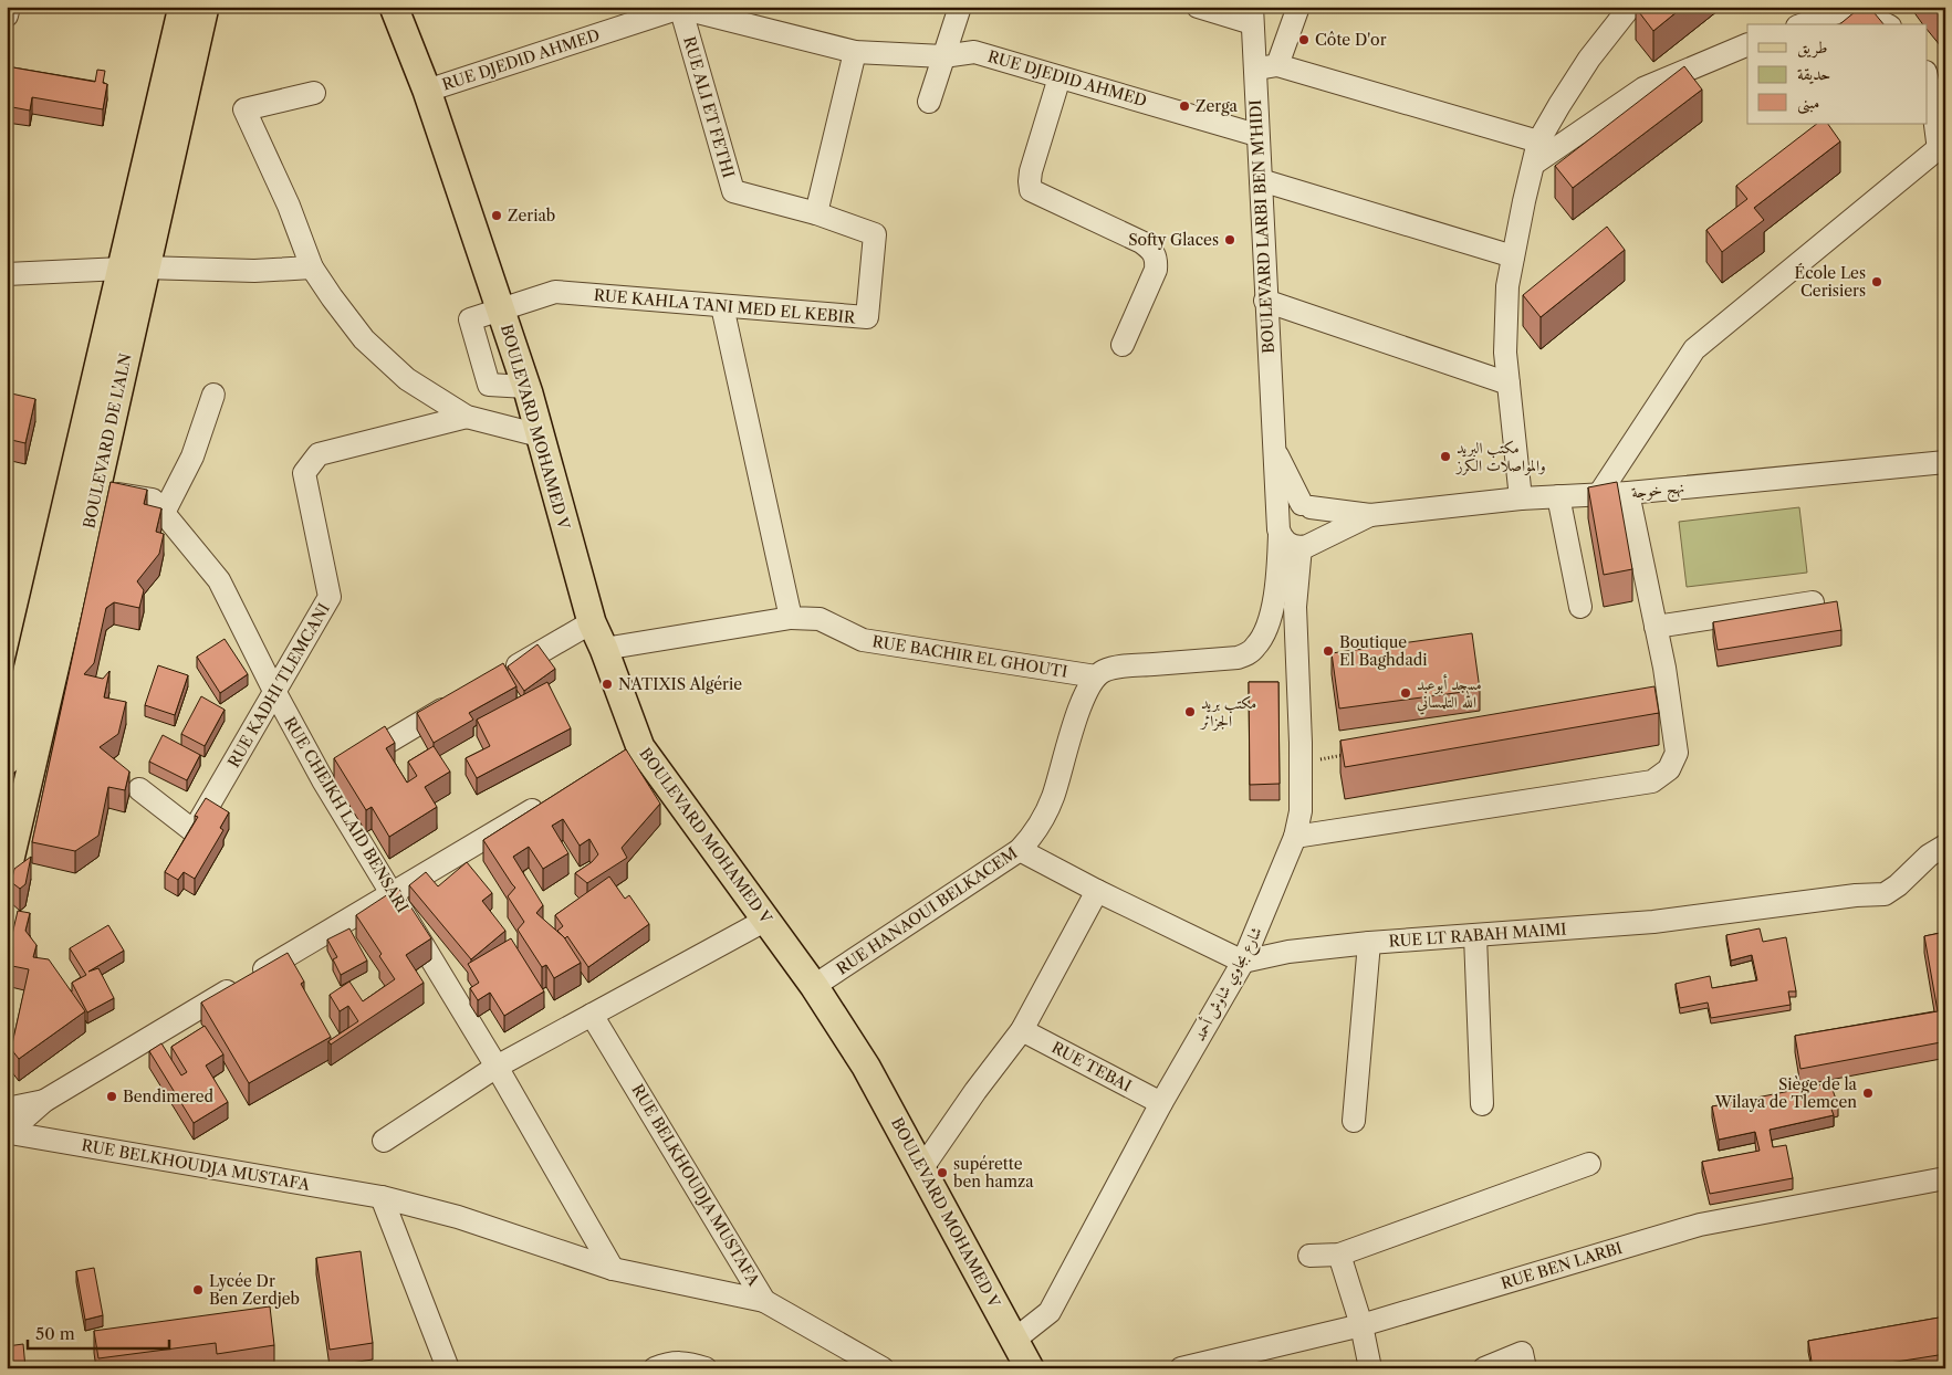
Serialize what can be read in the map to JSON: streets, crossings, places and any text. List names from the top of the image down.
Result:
{
  "streets": {
    "main road": ["BOULEVARD MOHAMED V", "BOULEVARD DE L'ALN"],
    "street": [
      "RUE DJEDID AHMED",
      "RUE ALI ET FETHI",
      "BOULEVARD LARBI BEN M'HIDI",
      "RUE KAHLA TANI MED EL KEBIR",
      "نهج خوجة",
      "RUE BACHIR EL GHOUTI",
      "RUE KADHI TLEMCANI",
      "RUE CHEIKH LAID BENSARI",
      "RUE HANAOUI BELKACEM",
      "RUE LT RABAH MAIMI",
      "شارع بجاوي شاوش أحمد",
      "RUE TEBAI",
      "RUE BELKHOUDJA MUSTAFA",
      "RUE BEN LARBI"
    ]
  },
  "crossings": [
    ["RUE DJEDID AHMED", "RUE ALI ET FETHI"],
    ["RUE DJEDID AHMED", "BOULEVARD LARBI BEN M'HIDI"],
    ["RUE DJEDID AHMED", "BOULEVARD MOHAMED V"],
    ["RUE ALI ET FETHI", "RUE KAHLA TANI MED EL KEBIR"],
    ["BOULEVARD LARBI BEN M'HIDI", "نهج خوجة"],
    ["BOULEVARD LARBI BEN M'HIDI", "RUE BACHIR EL GHOUTI"],
    ["BOULEVARD LARBI BEN M'HIDI", "شارع بجاوي شاوش أحمد"],
    ["RUE KAHLA TANI MED EL KEBIR", "BOULEVARD MOHAMED V"],
    ["BOULEVARD MOHAMED V", "RUE BACHIR EL GHOUTI"],
    ["BOULEVARD MOHAMED V", "RUE HANAOUI BELKACEM"],
    ["BOULEVARD MOHAMED V", "شارع بجاوي شاوش أحمد"],
    ["BOULEVARD DE L'ALN", "RUE CHEIKH LAID BENSARI"],
    ["نهج خوجة", "شارع بجاوي شاوش أحمد"],
    ["RUE BACHIR EL GHOUTI", "RUE HANAOUI BELKACEM"],
    ["RUE KADHI TLEMCANI", "RUE CHEIKH LAID BENSARI"],
    ["RUE CHEIKH LAID BENSARI", "RUE BELKHOUDJA MUSTAFA"],
    ["RUE LT RABAH MAIMI", "شارع بجاوي شاوش أحمد"],
    ["شارع بجاوي شاوش أحمد", "RUE TEBAI"]
  ],
  "places": [
    "Côte D'or",
    "Zerga",
    "Zeriab",
    "Softy Glaces",
    "École Les Cerisiers",
    "مكتب البريد والمواصلات الكرز",
    "Boutique El Baghdadi",
    "NATIXIS Algérie",
    "مسجد أبوعبد الله التلمساني",
    "مكتب بريد الجزائر",
    "Siège de la Wilaya de Tlemcen",
    "Bendimered",
    "supérette ben hamza",
    "Lycée Dr Ben Zerdjeb"
  ],
  "legend": ["طريق", "حديقة", "مبنى"],
  "scale_bar": "50 m"
}
